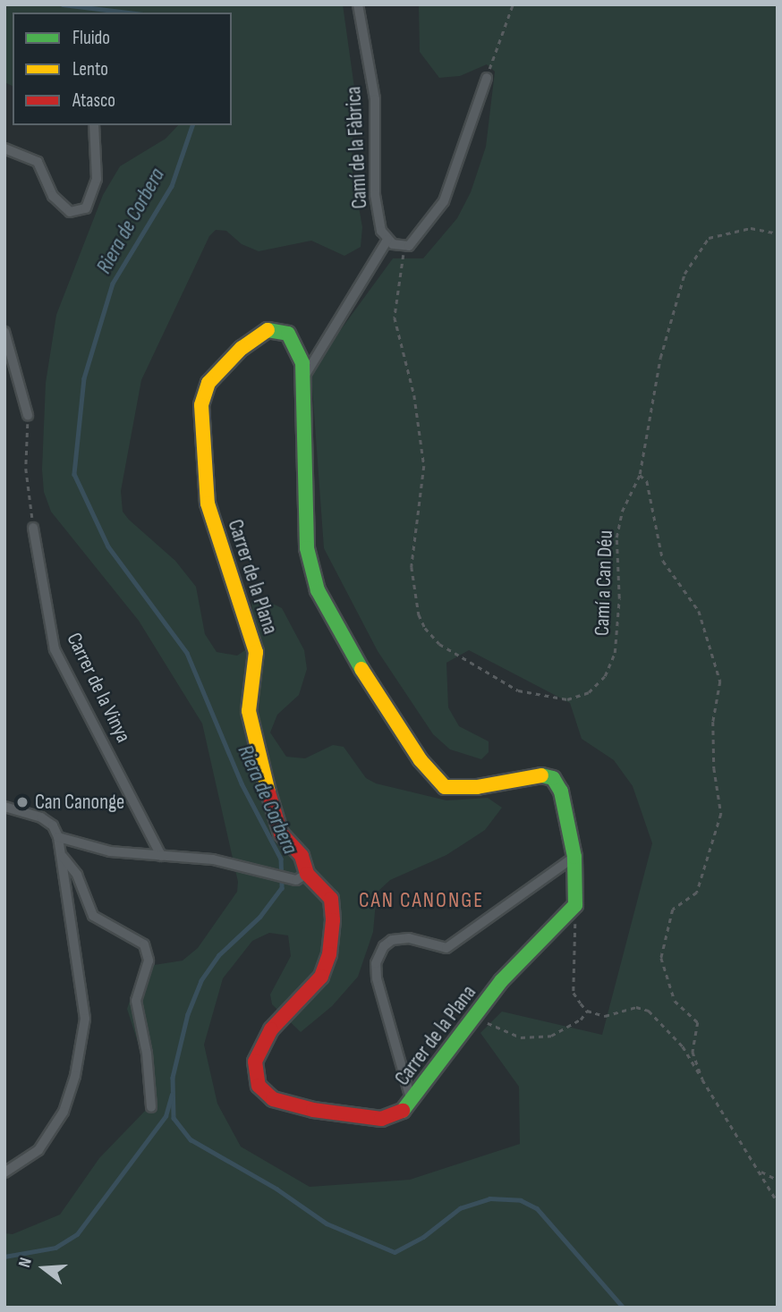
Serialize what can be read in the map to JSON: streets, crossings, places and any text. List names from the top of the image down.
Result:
{
  "streets": {
    "street": ["Camí de la Fàbrica", "Carrer de la Plana", "Carrer de la Vinya"],
    "path": ["Camí a Can Déu"]
  },
  "districts": ["CAN CANONGE"],
  "water": ["Riera de Corbera"],
  "places": ["Can Canonge"],
  "legend": ["Fluido", "Lento", "Atasco"],
  "north": "left"
}
